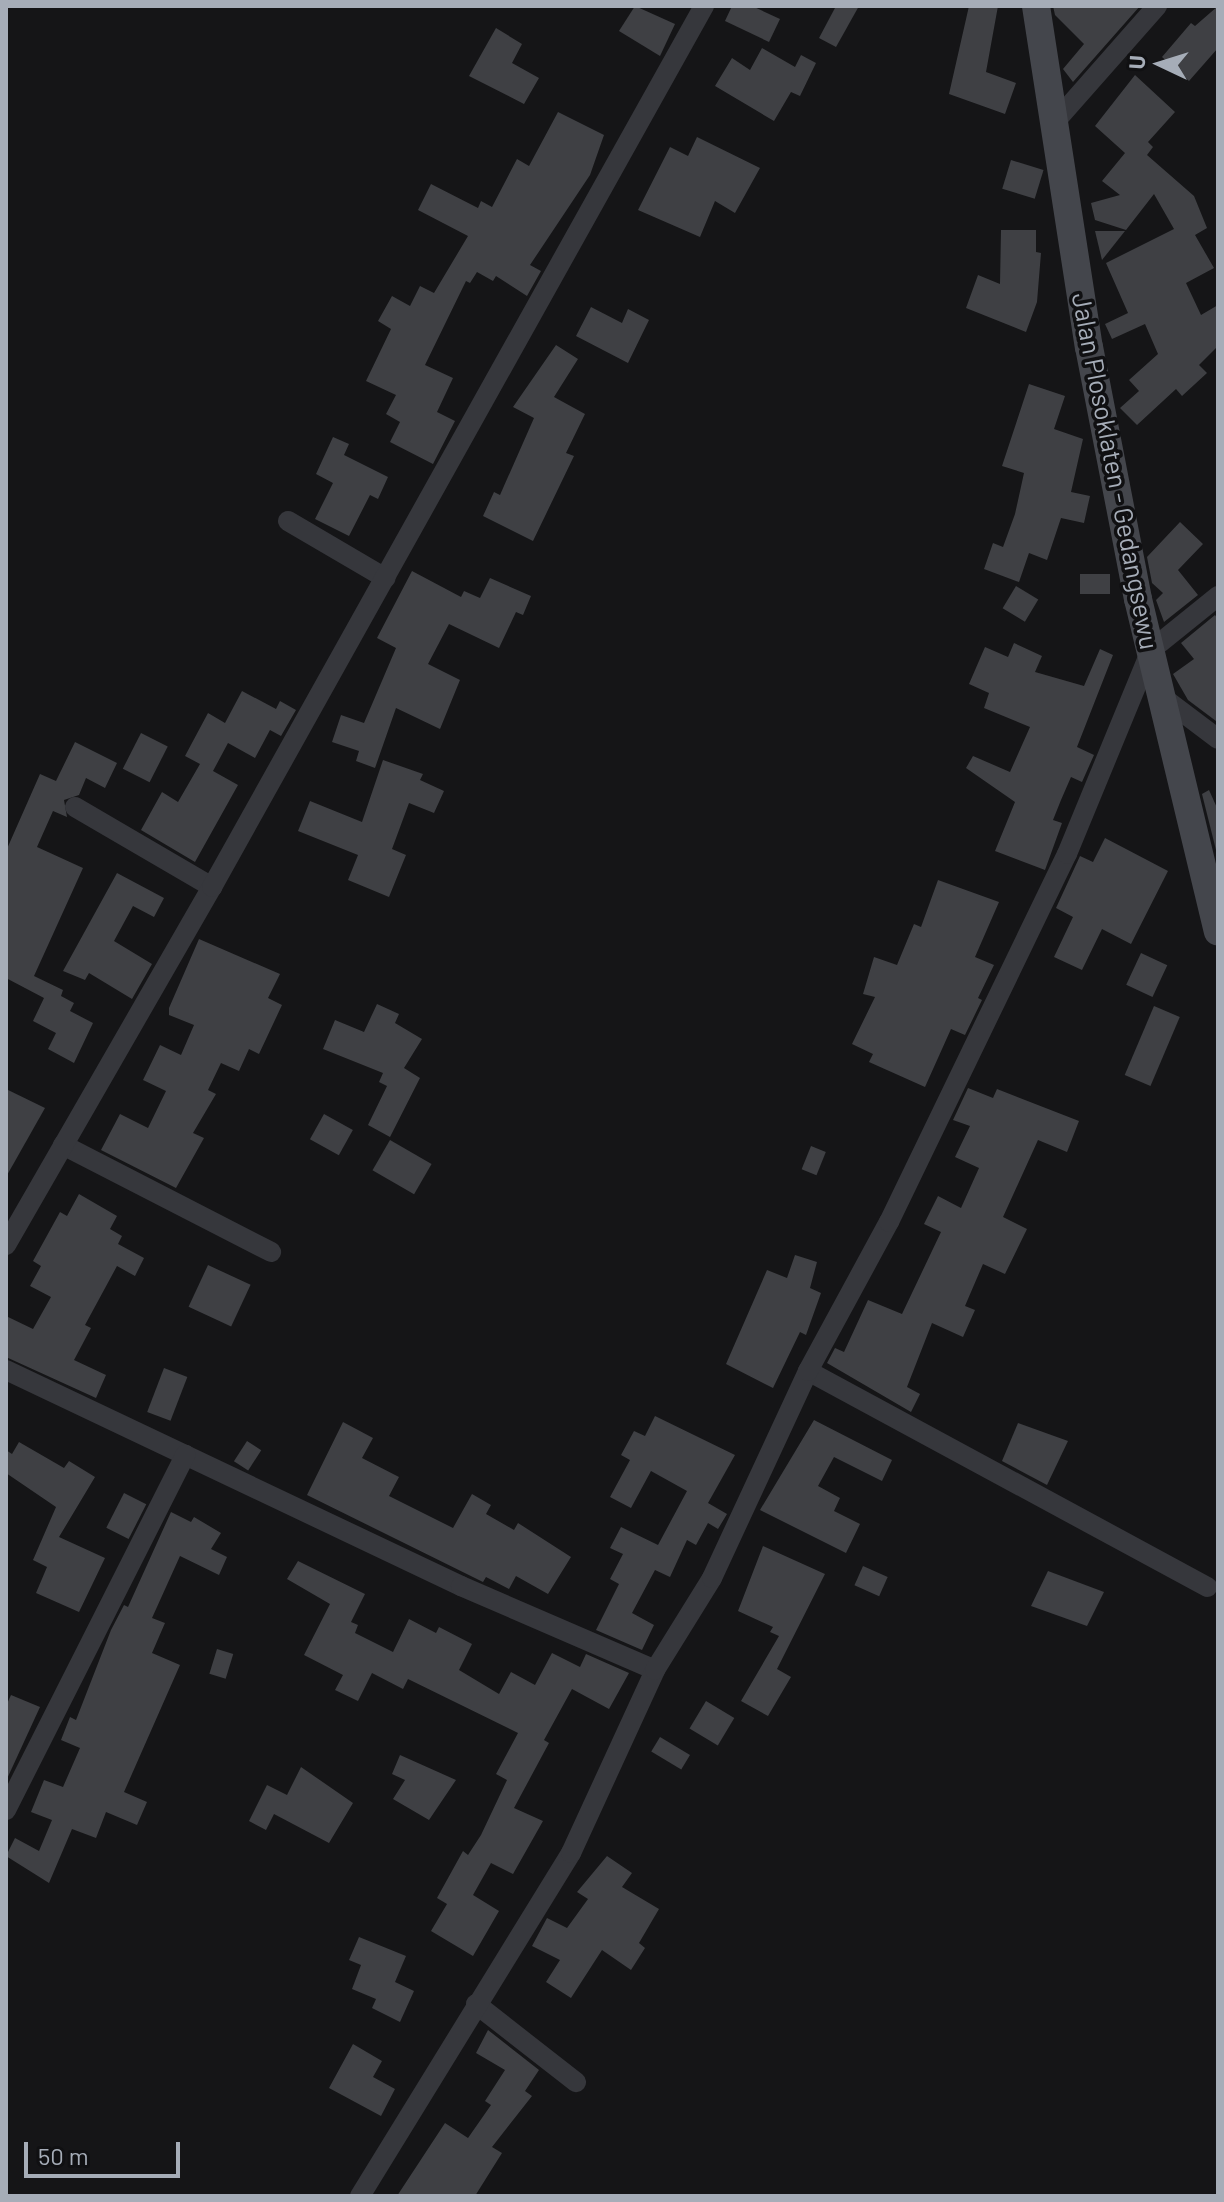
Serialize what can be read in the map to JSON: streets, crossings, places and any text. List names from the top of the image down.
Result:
{
  "streets": {
    "main road": ["Jalan Plosoklaten - Gedangsewu"]
  },
  "scale_bar": "50 m",
  "north": "left"
}
